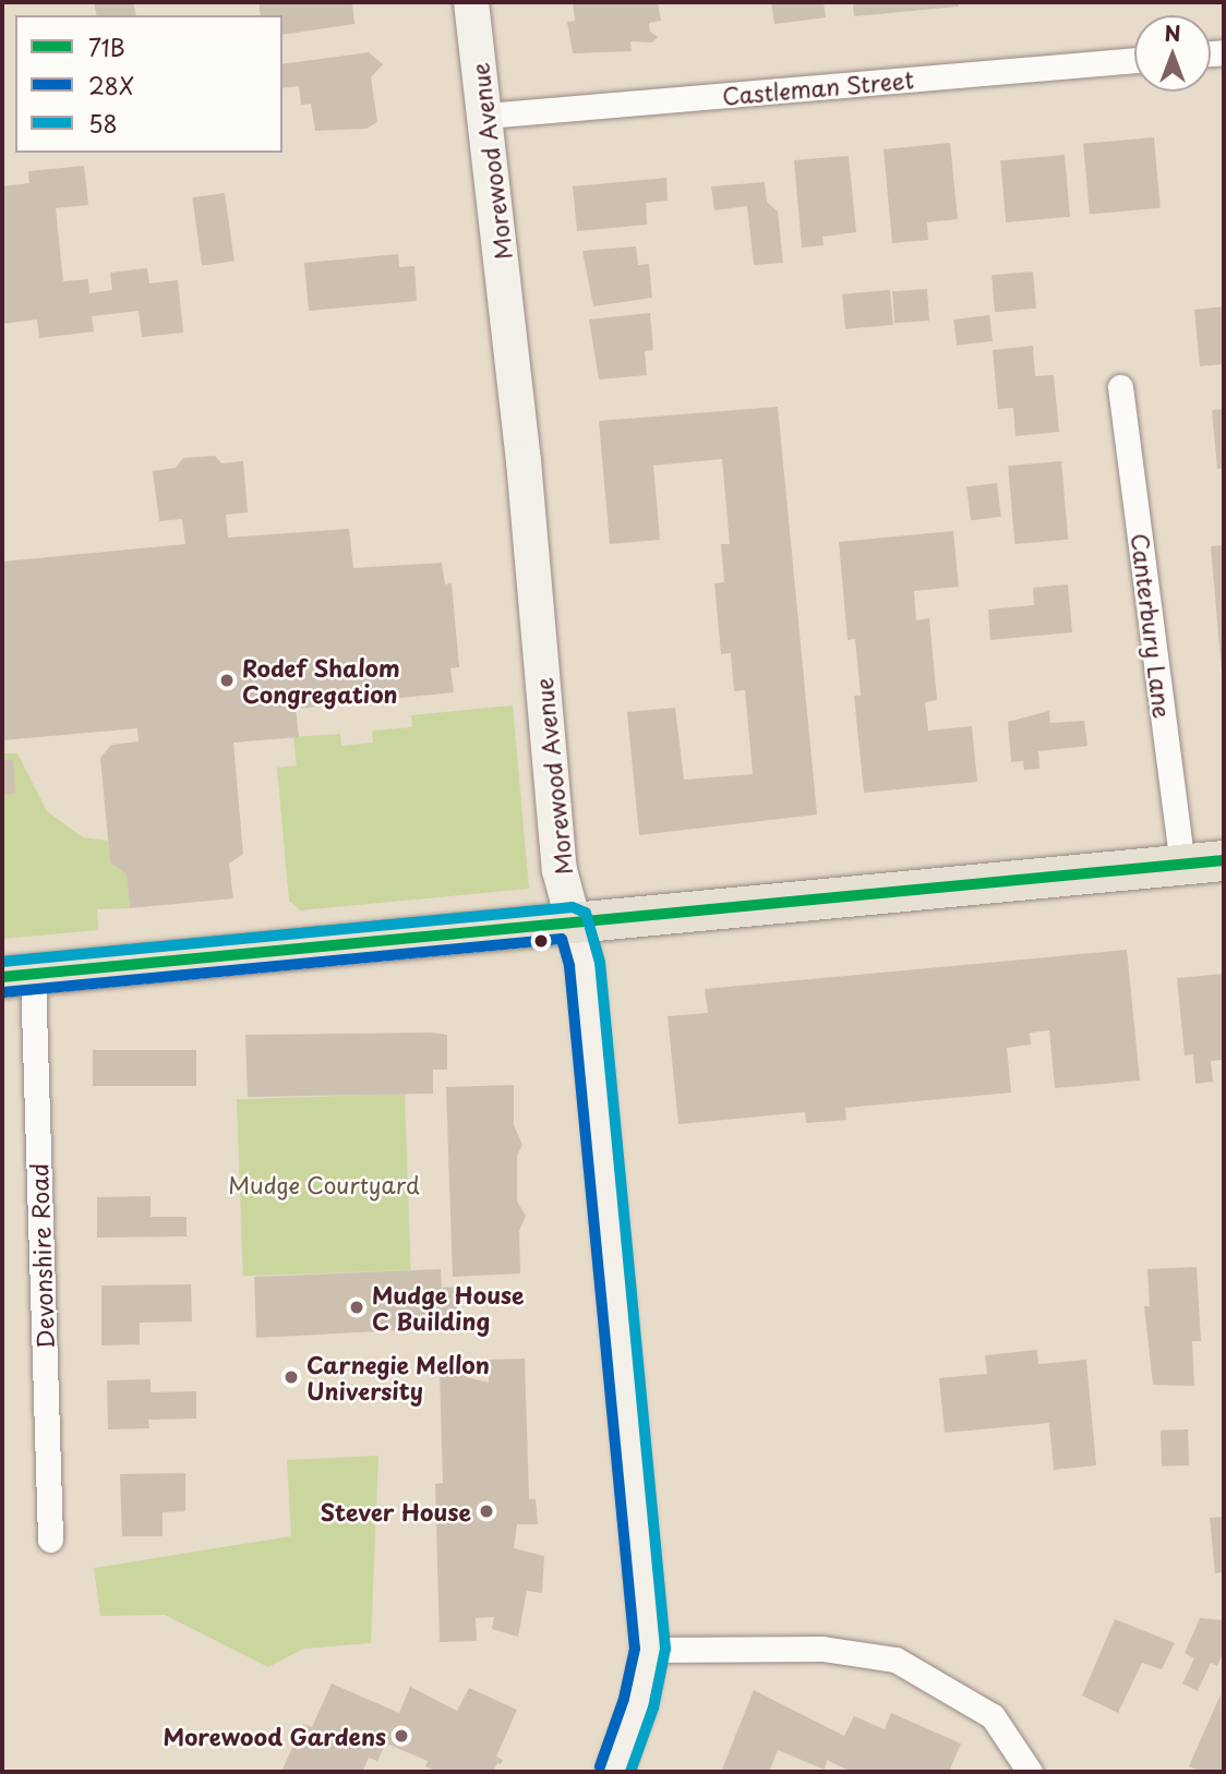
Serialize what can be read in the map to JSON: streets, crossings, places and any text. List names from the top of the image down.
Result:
{
  "streets": {
    "main road": ["Morewood Avenue"],
    "street": ["Castleman Street", "Canterbury Lane", "Devonshire Road"]
  },
  "crossings": [
    ["Castleman Street", "Morewood Avenue"]
  ],
  "parks": ["Mudge Courtyard"],
  "places": [
    "Rodef Shalom Congregation",
    "Mudge House C Building",
    "Carnegie Mellon University",
    "Stever House",
    "Morewood Gardens"
  ],
  "lines": ["transit line 71B", "transit line 58", "transit line 28X"],
  "legend": ["71B", "28X", "58"],
  "north": "top"
}
